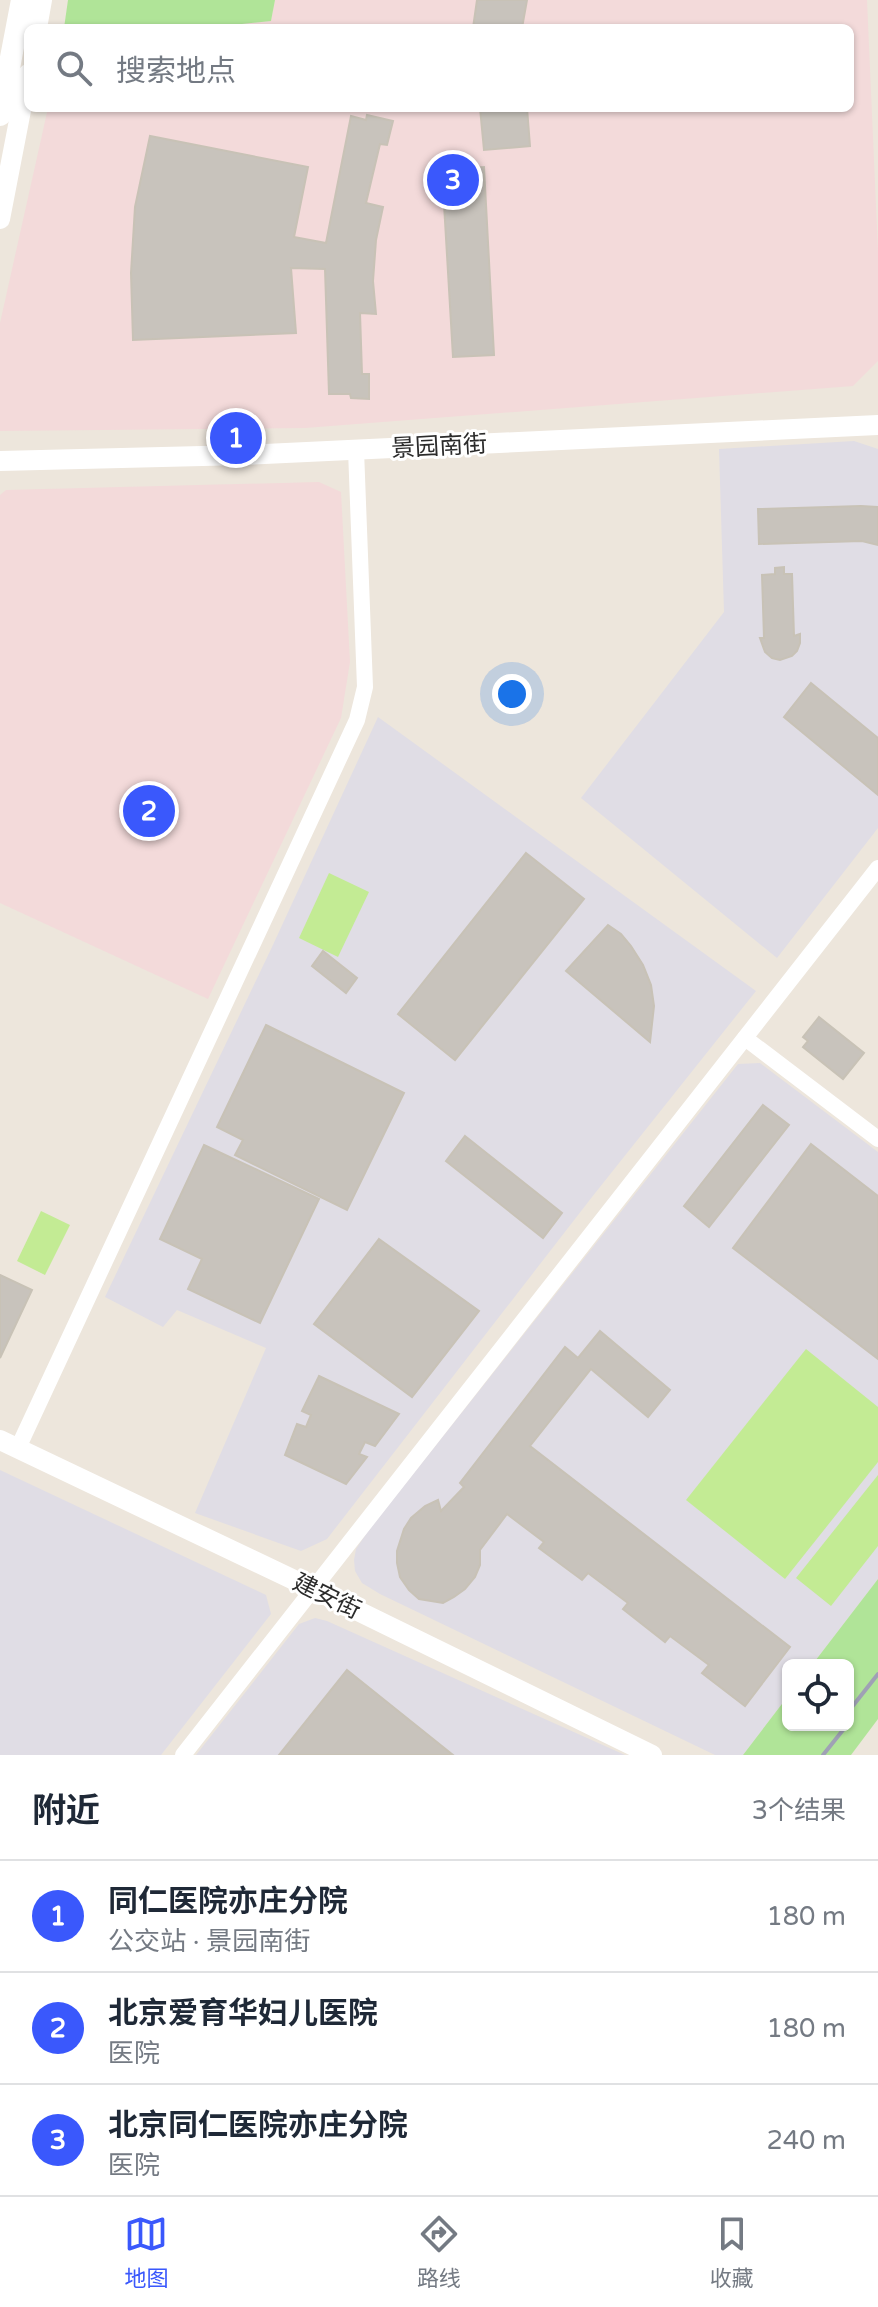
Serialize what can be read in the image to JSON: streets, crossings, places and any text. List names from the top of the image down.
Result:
{
  "streets": {
    "street": ["景园南街", "建安街"]
  },
  "page": {
    "search": "搜索地点",
    "pins": ["3", "1", "2"],
    "heading": ["附近", "3个结果"],
    "list": [
      {
        "mark": "1",
        "name": "同仁医院亦庄分院",
        "note": "公交站 · 景园南街",
        "value": "180 m"
      },
      {
        "mark": "2",
        "name": "北京爱育华妇儿医院",
        "note": "医院",
        "value": "180 m"
      },
      {
        "mark": "3",
        "name": "北京同仁医院亦庄分院",
        "note": "医院",
        "value": "240 m"
      }
    ],
    "nav": ["地图", "路线", "收藏"]
  }
}
